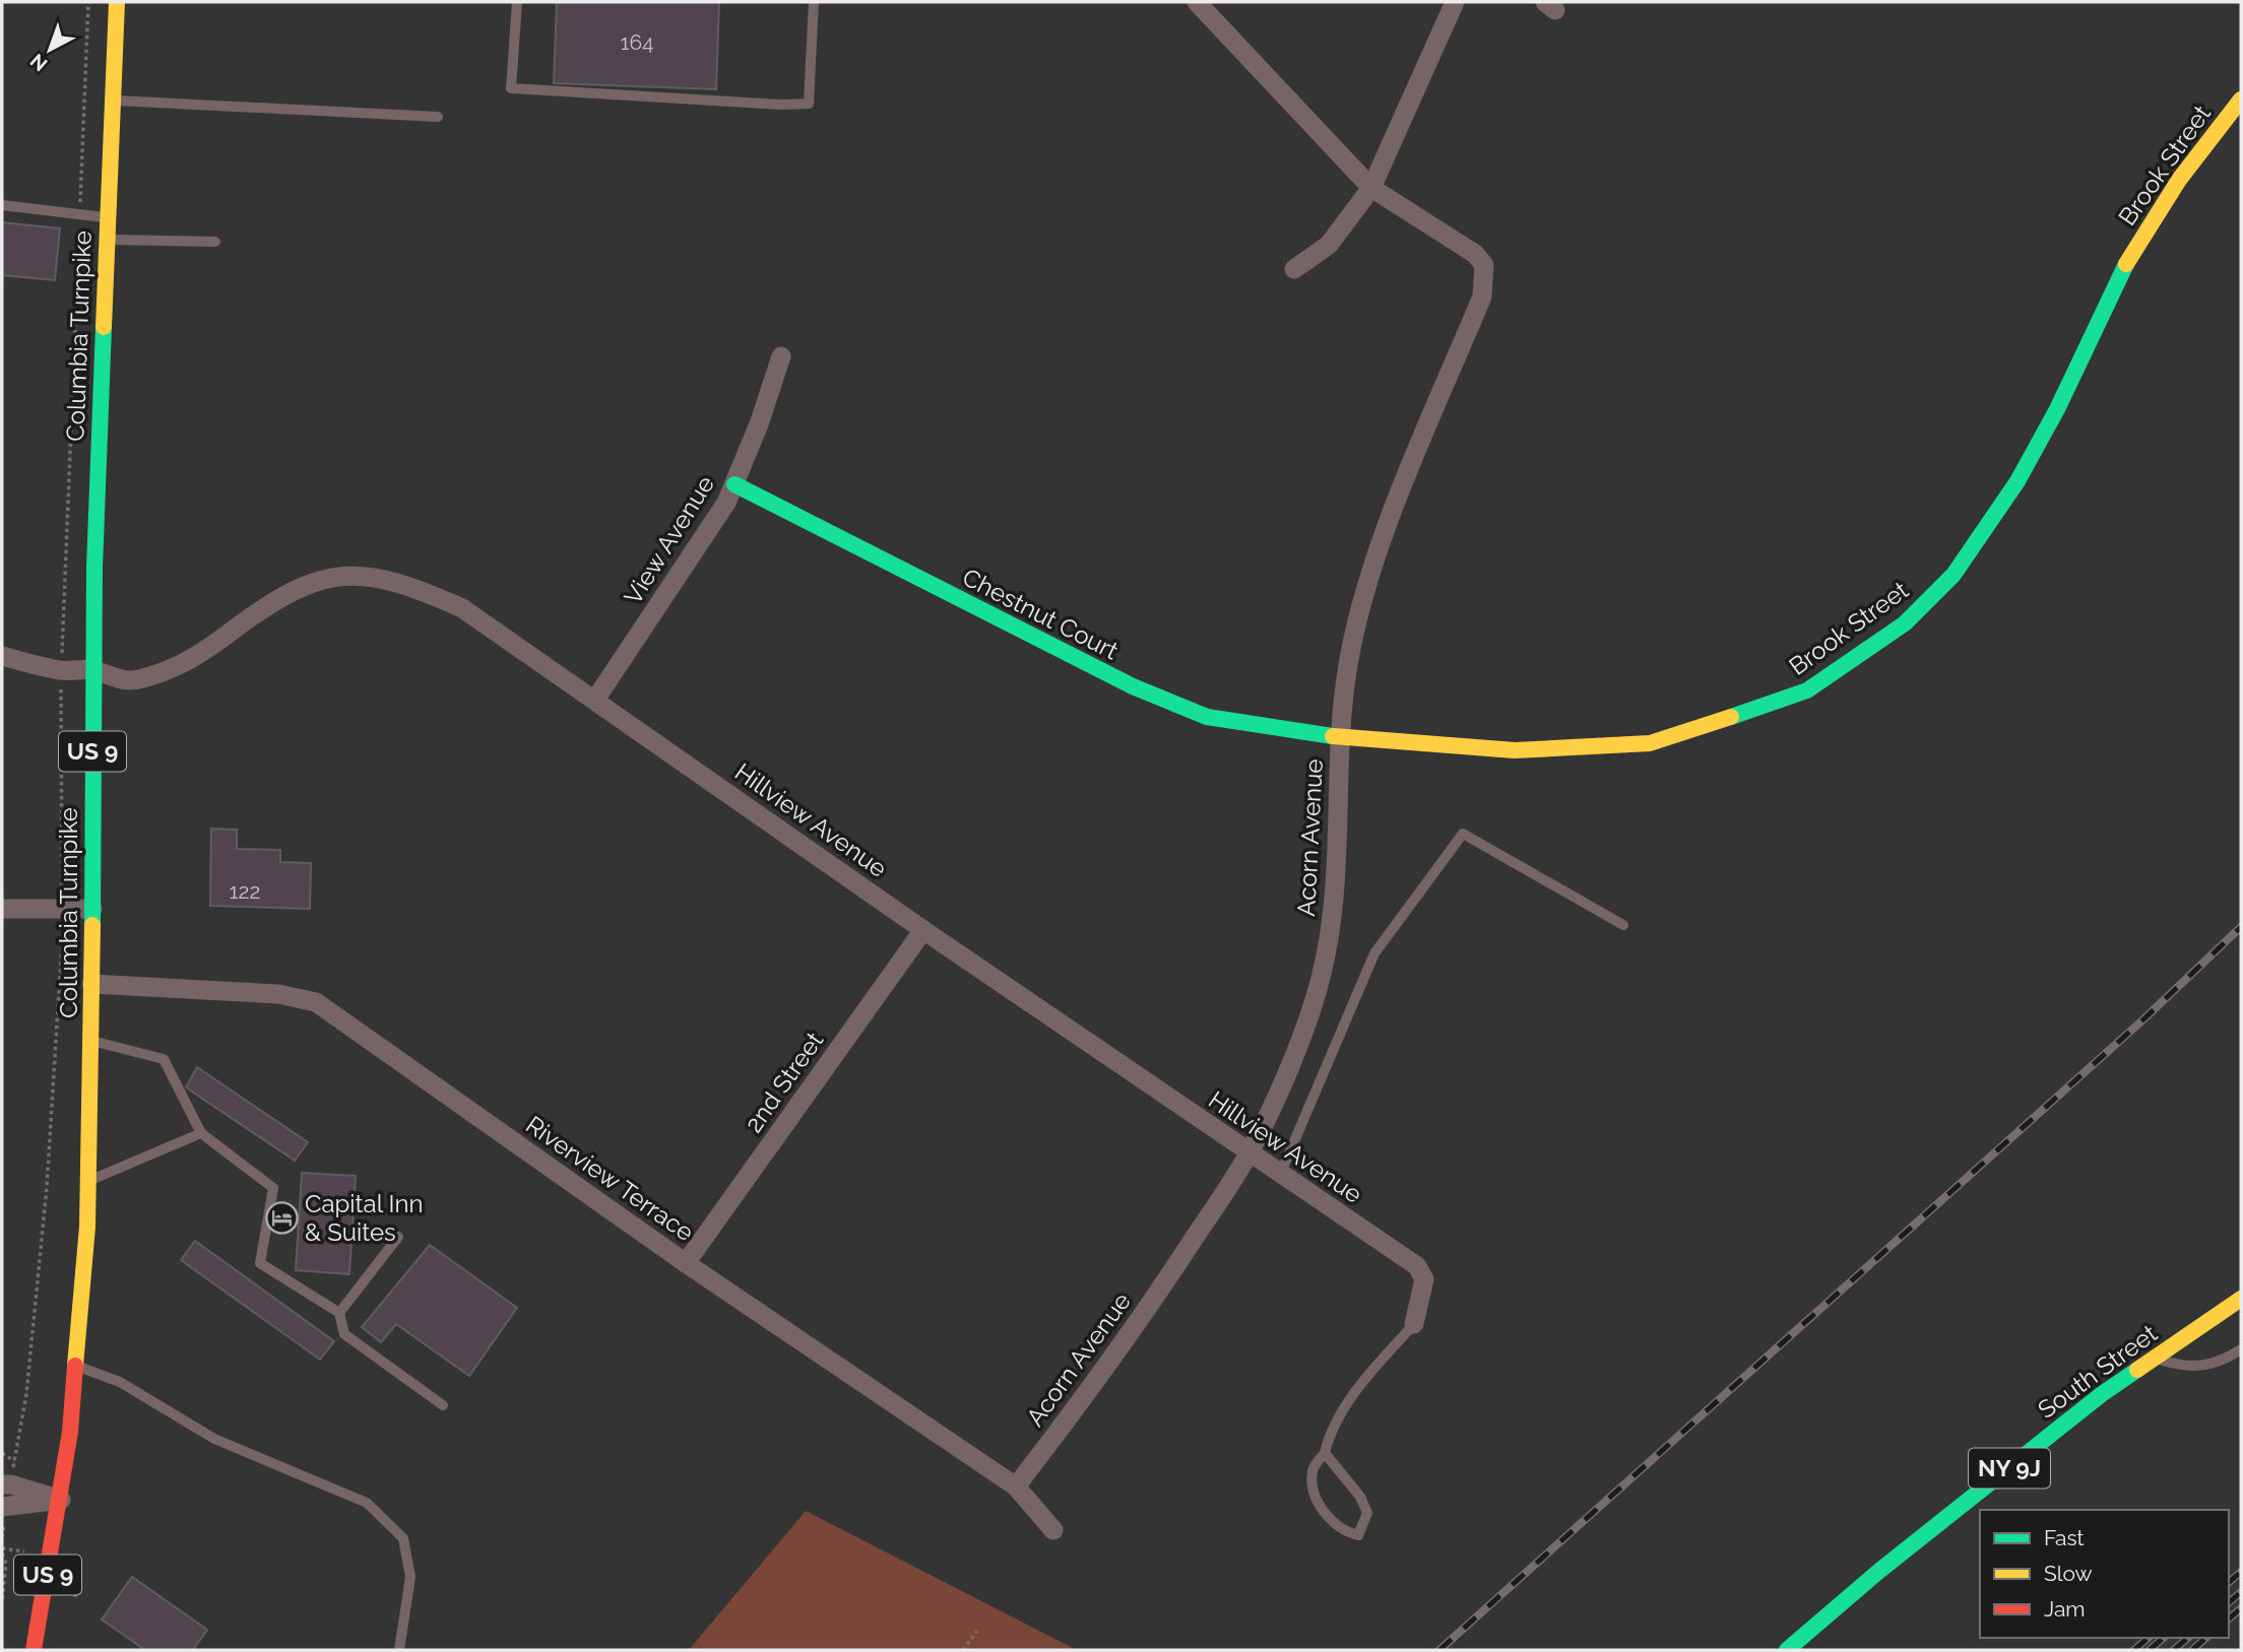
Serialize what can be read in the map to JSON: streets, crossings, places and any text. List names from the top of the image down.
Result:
{
  "streets": {
    "main road": [
      "Brook Street",
      "Columbia Turnpike",
      "Chestnut Court",
      "US 9",
      "South Street",
      "NY 9J"
    ],
    "street": [
      "View Avenue",
      "Hillview Avenue",
      "Acorn Avenue",
      "2nd Street",
      "Riverview Terrace"
    ]
  },
  "crossings": [
    ["Brook Street", "Chestnut Court"],
    ["Brook Street", "Acorn Avenue"],
    ["Columbia Turnpike", "Hillview Avenue"],
    ["Columbia Turnpike", "Riverview Terrace"],
    ["View Avenue", "Chestnut Court"],
    ["View Avenue", "Hillview Avenue"],
    ["Chestnut Court", "Acorn Avenue"],
    ["Hillview Avenue", "Acorn Avenue"],
    ["Hillview Avenue", "2nd Street"],
    ["Acorn Avenue", "Riverview Terrace"],
    ["2nd Street", "Riverview Terrace"]
  ],
  "places": {
    "hotel": ["Capital Inn & Suites"]
  },
  "house_numbers": ["164", "122"],
  "legend": ["Fast", "Slow", "Jam"],
  "north": "bottom left"
}
